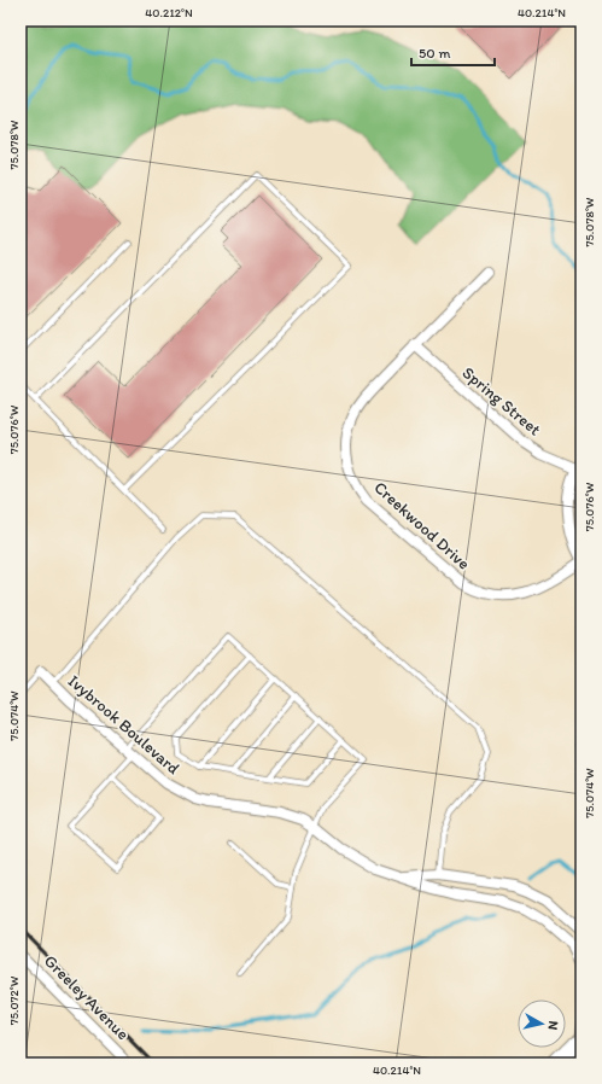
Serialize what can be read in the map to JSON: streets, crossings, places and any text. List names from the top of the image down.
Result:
{
  "streets": {
    "street": [
      "Spring Street",
      "Creekwood Drive",
      "Ivybrook Boulevard",
      "Greeley Avenue"
    ]
  },
  "crossings": [
    ["Spring Street", "Creekwood Drive"]
  ],
  "scale_bar": "50 m",
  "north": "right",
  "coordinates": [
    "40.212°N",
    "40.214°N",
    "75.078°W",
    "75.076°W",
    "75.074°W",
    "75.072°W"
  ]
}
